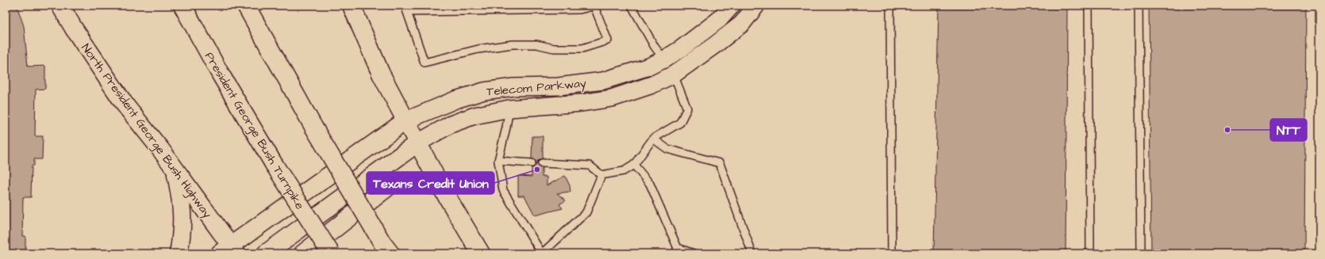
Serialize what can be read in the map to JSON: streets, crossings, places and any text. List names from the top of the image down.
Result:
{
  "streets": {
    "main road": ["Telecom Parkway", "North President George Bush Highway", "President George Bush Turnpike"]
  },
  "crossings": [
    ["Telecom Parkway", "North President George Bush Highway"]
  ],
  "places": ["NTT", "Texans Credit Union"]
}
